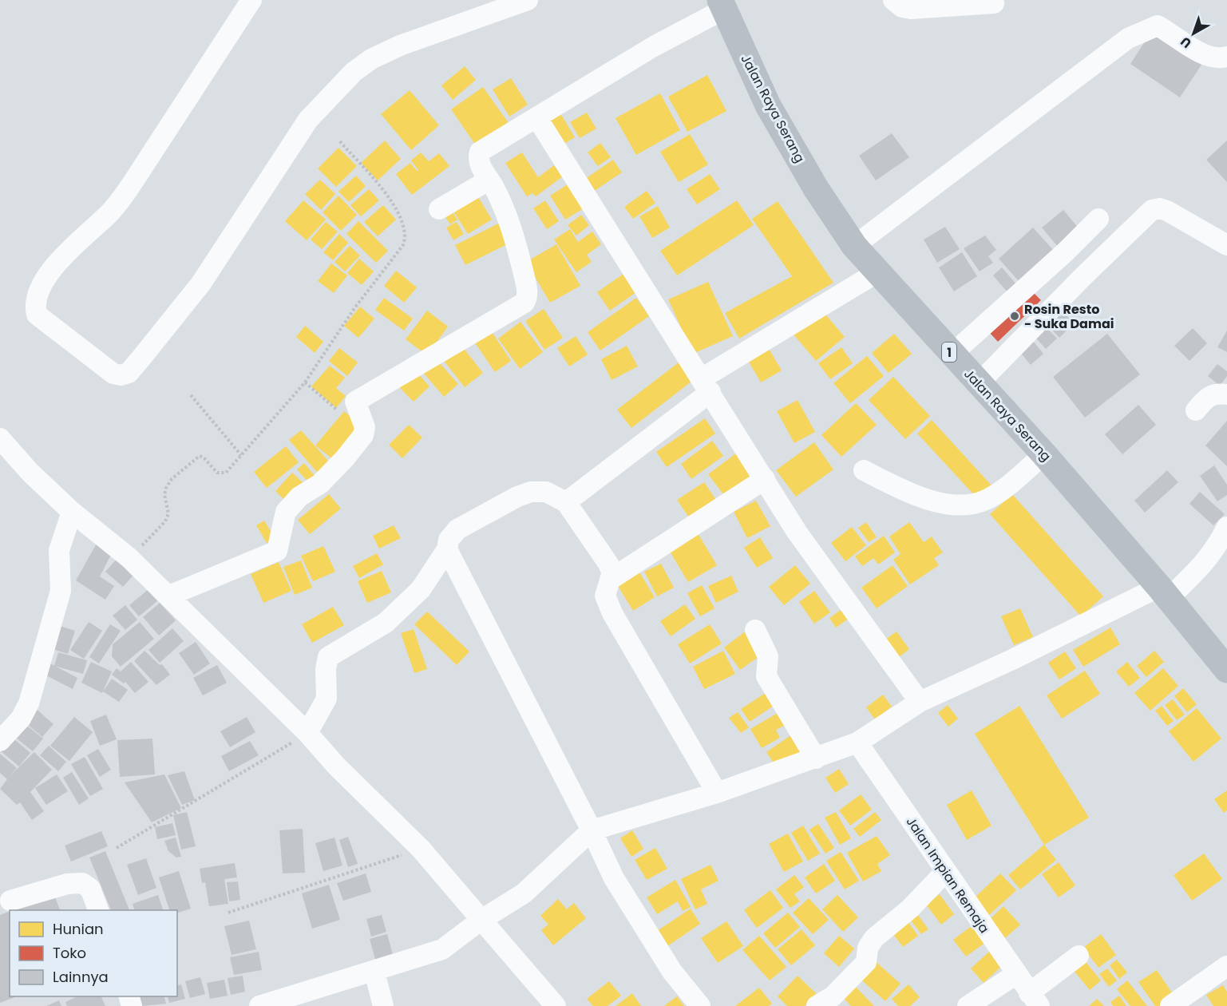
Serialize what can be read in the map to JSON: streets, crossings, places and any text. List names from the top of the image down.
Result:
{
  "streets": {
    "highway": ["Jalan Raya Serang", "1"],
    "street": ["Jalan Impian Remaja"]
  },
  "places": ["Rosin Resto - Suka Damai"],
  "legend": ["Hunian", "Toko", "Lainnya"],
  "north": "bottom left"
}
